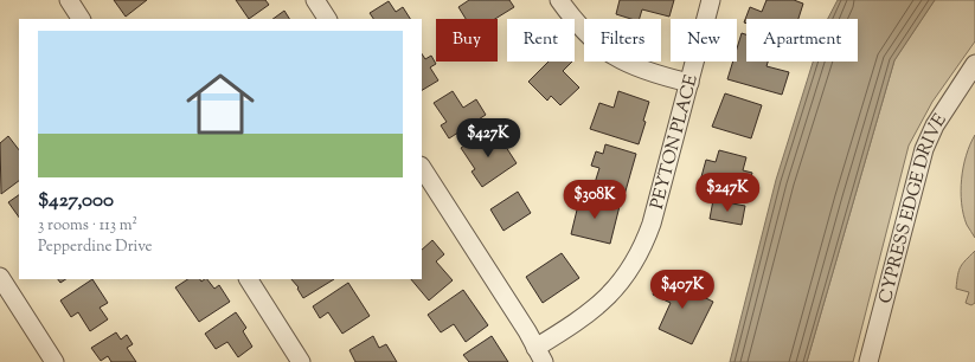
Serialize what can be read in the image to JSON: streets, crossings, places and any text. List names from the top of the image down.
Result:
{
  "streets": {
    "street": ["PEYTON PLACE", "CYPRESS EDGE DRIVE"]
  },
  "page": {
    "chip": [
      "Buy",
      "Rent",
      "Filters",
      "New",
      "Apartment"
    ],
    "list": [
      {
        "name": "$427,000",
        "note": "3 rooms · 113 m² · Pepperdine Drive"
      }
    ],
    "price": [
      "$427K",
      "$247K",
      "$308K",
      "$407K"
    ]
  }
}
